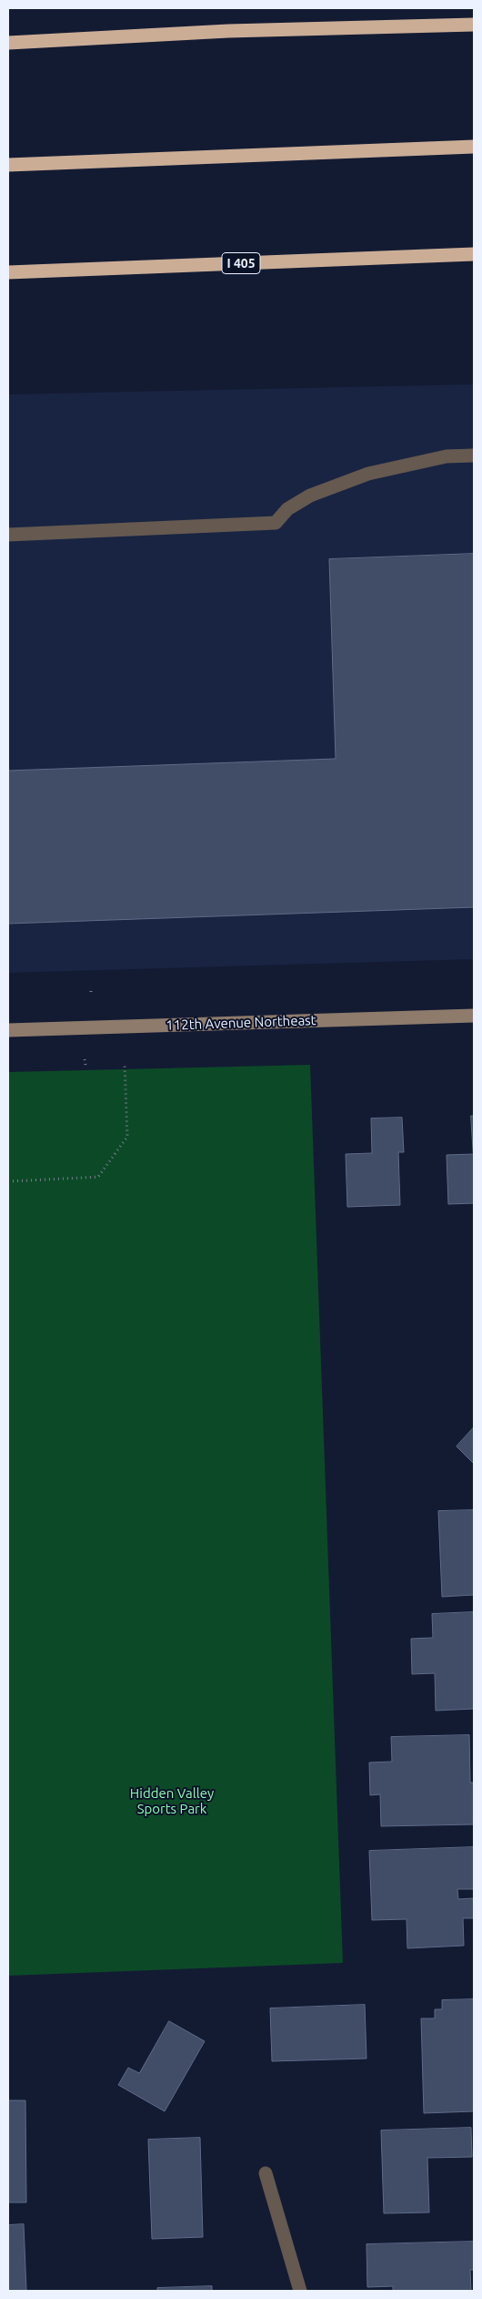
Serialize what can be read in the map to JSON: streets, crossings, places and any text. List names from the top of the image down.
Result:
{
  "streets": {
    "highway": ["I 405"],
    "main road": ["112th Avenue Northeast"]
  },
  "parks": ["Hidden Valley Sports Park"]
}
